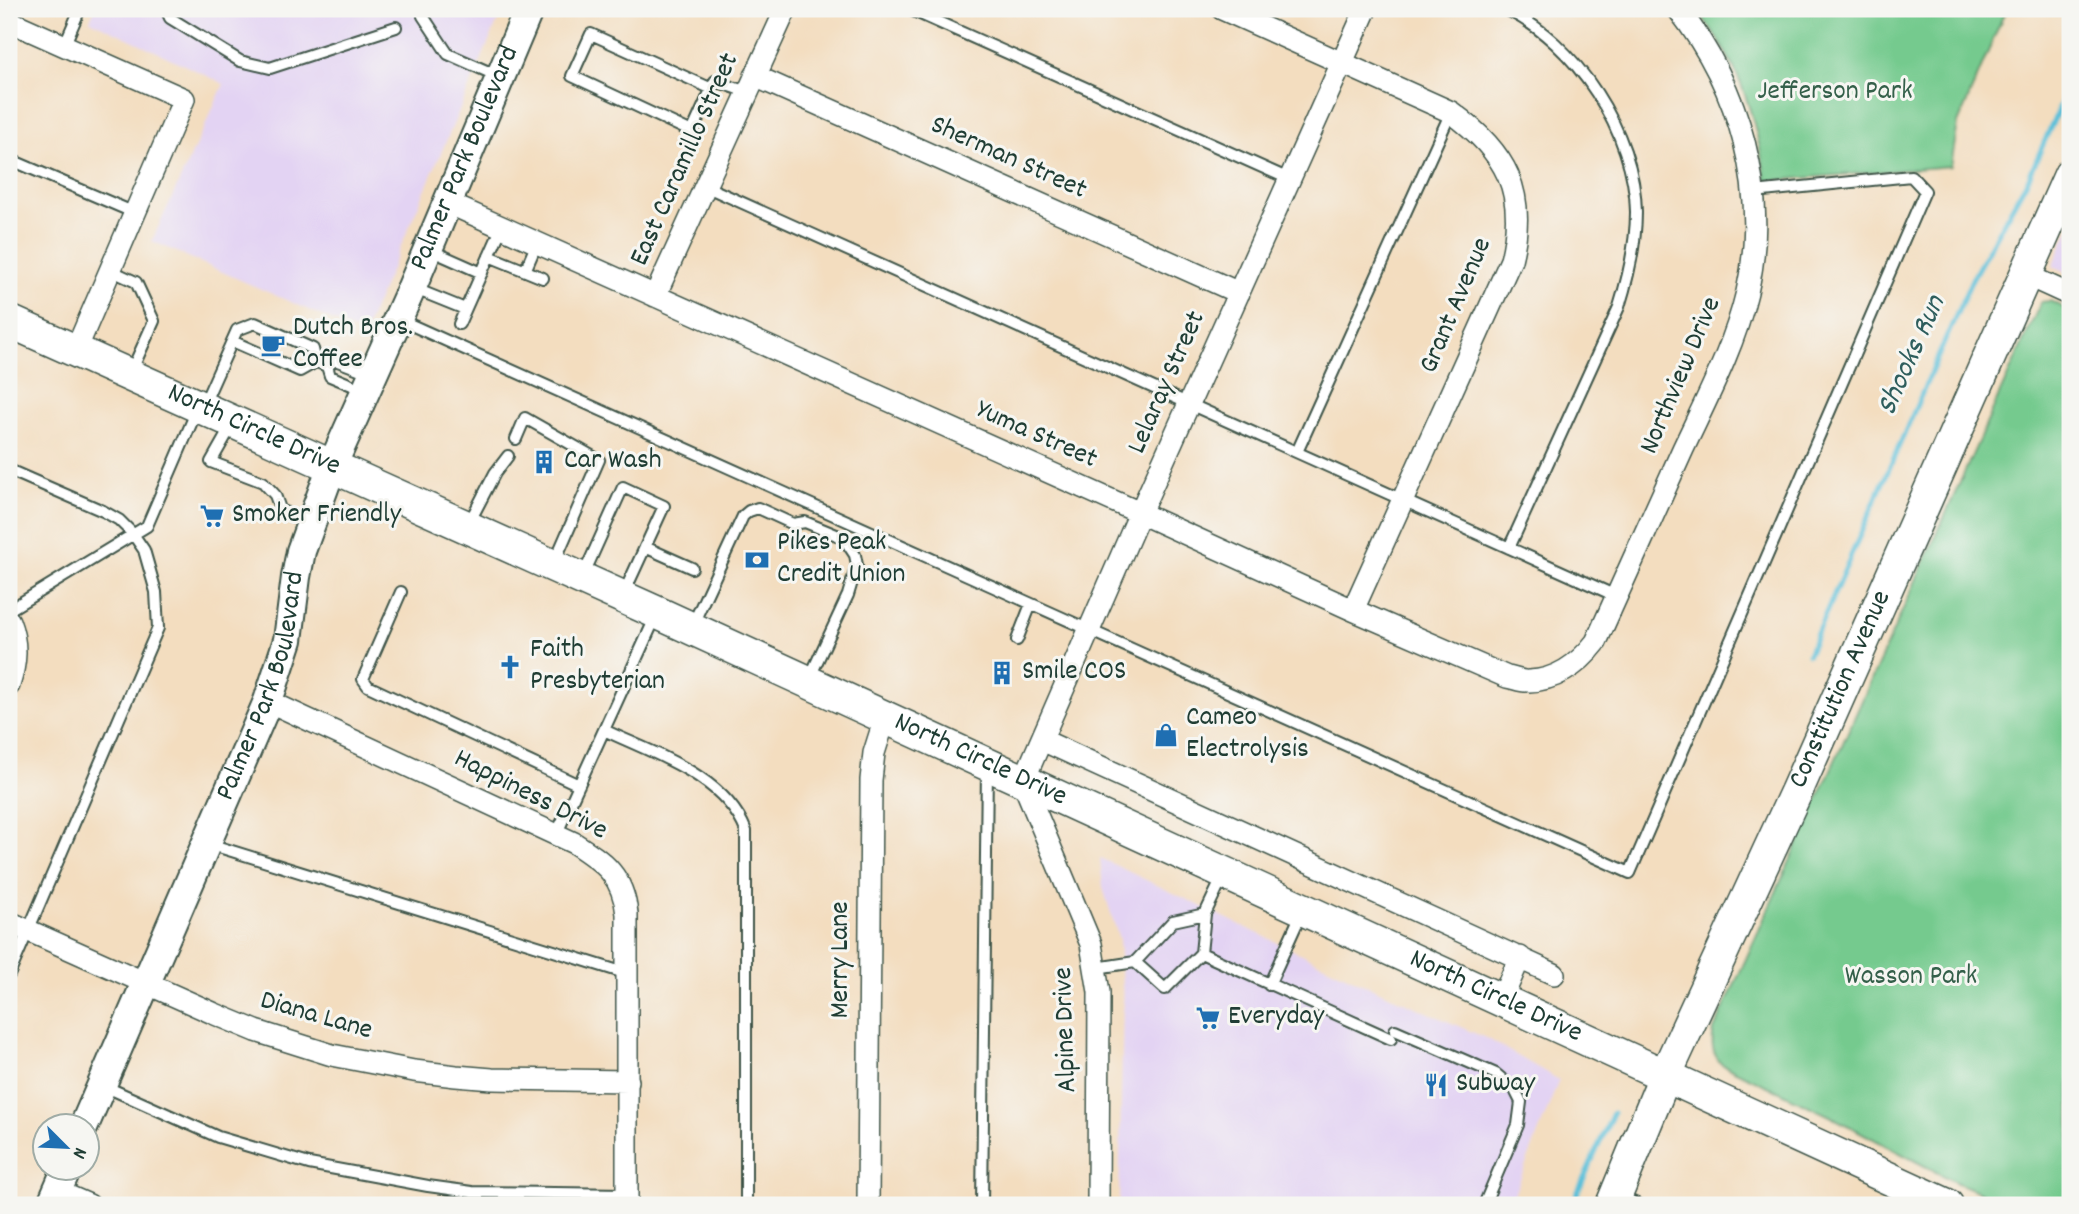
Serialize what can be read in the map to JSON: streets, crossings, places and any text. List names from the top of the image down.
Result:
{
  "streets": {
    "main road": ["Palmer Park Boulevard", "North Circle Drive", "Constitution Avenue"],
    "street": [
      "Sherman Street",
      "East Caramillo Street",
      "Grant Avenue",
      "Northview Drive",
      "Lelaray Street",
      "Yuma Street",
      "Happiness Drive",
      "Merry Lane",
      "Diana Lane",
      "Alpine Drive"
    ]
  },
  "crossings": [
    ["Palmer Park Boulevard", "North Circle Drive"],
    ["Palmer Park Boulevard", "Yuma Street"],
    ["Palmer Park Boulevard", "Happiness Drive"],
    ["Palmer Park Boulevard", "Diana Lane"],
    ["Sherman Street", "East Caramillo Street"],
    ["Sherman Street", "Lelaray Street"],
    ["East Caramillo Street", "Yuma Street"],
    ["Grant Avenue", "Lelaray Street"],
    ["Grant Avenue", "Yuma Street"],
    ["Northview Drive", "Yuma Street"],
    ["Lelaray Street", "North Circle Drive"],
    ["Lelaray Street", "Yuma Street"],
    ["Lelaray Street", "Alpine Drive"],
    ["North Circle Drive", "Constitution Avenue"],
    ["North Circle Drive", "Merry Lane"],
    ["North Circle Drive", "Alpine Drive"],
    ["Happiness Drive", "Diana Lane"]
  ],
  "water": ["Shooks Run"],
  "parks": ["Jefferson Park", "Wasson Park"],
  "places": {
    "cafe": ["Dutch Bros. Coffee"],
    "building": ["Car Wash", "Smile COS"],
    "supermarket": ["Smoker Friendly", "Everyday"],
    "bank": ["Pikes Peak Credit Union"],
    "church": ["Faith Presbyterian"],
    "shop": ["Cameo Electrolysis"],
    "restaurant": ["Subway"]
  },
  "north": "bottom right"
}
